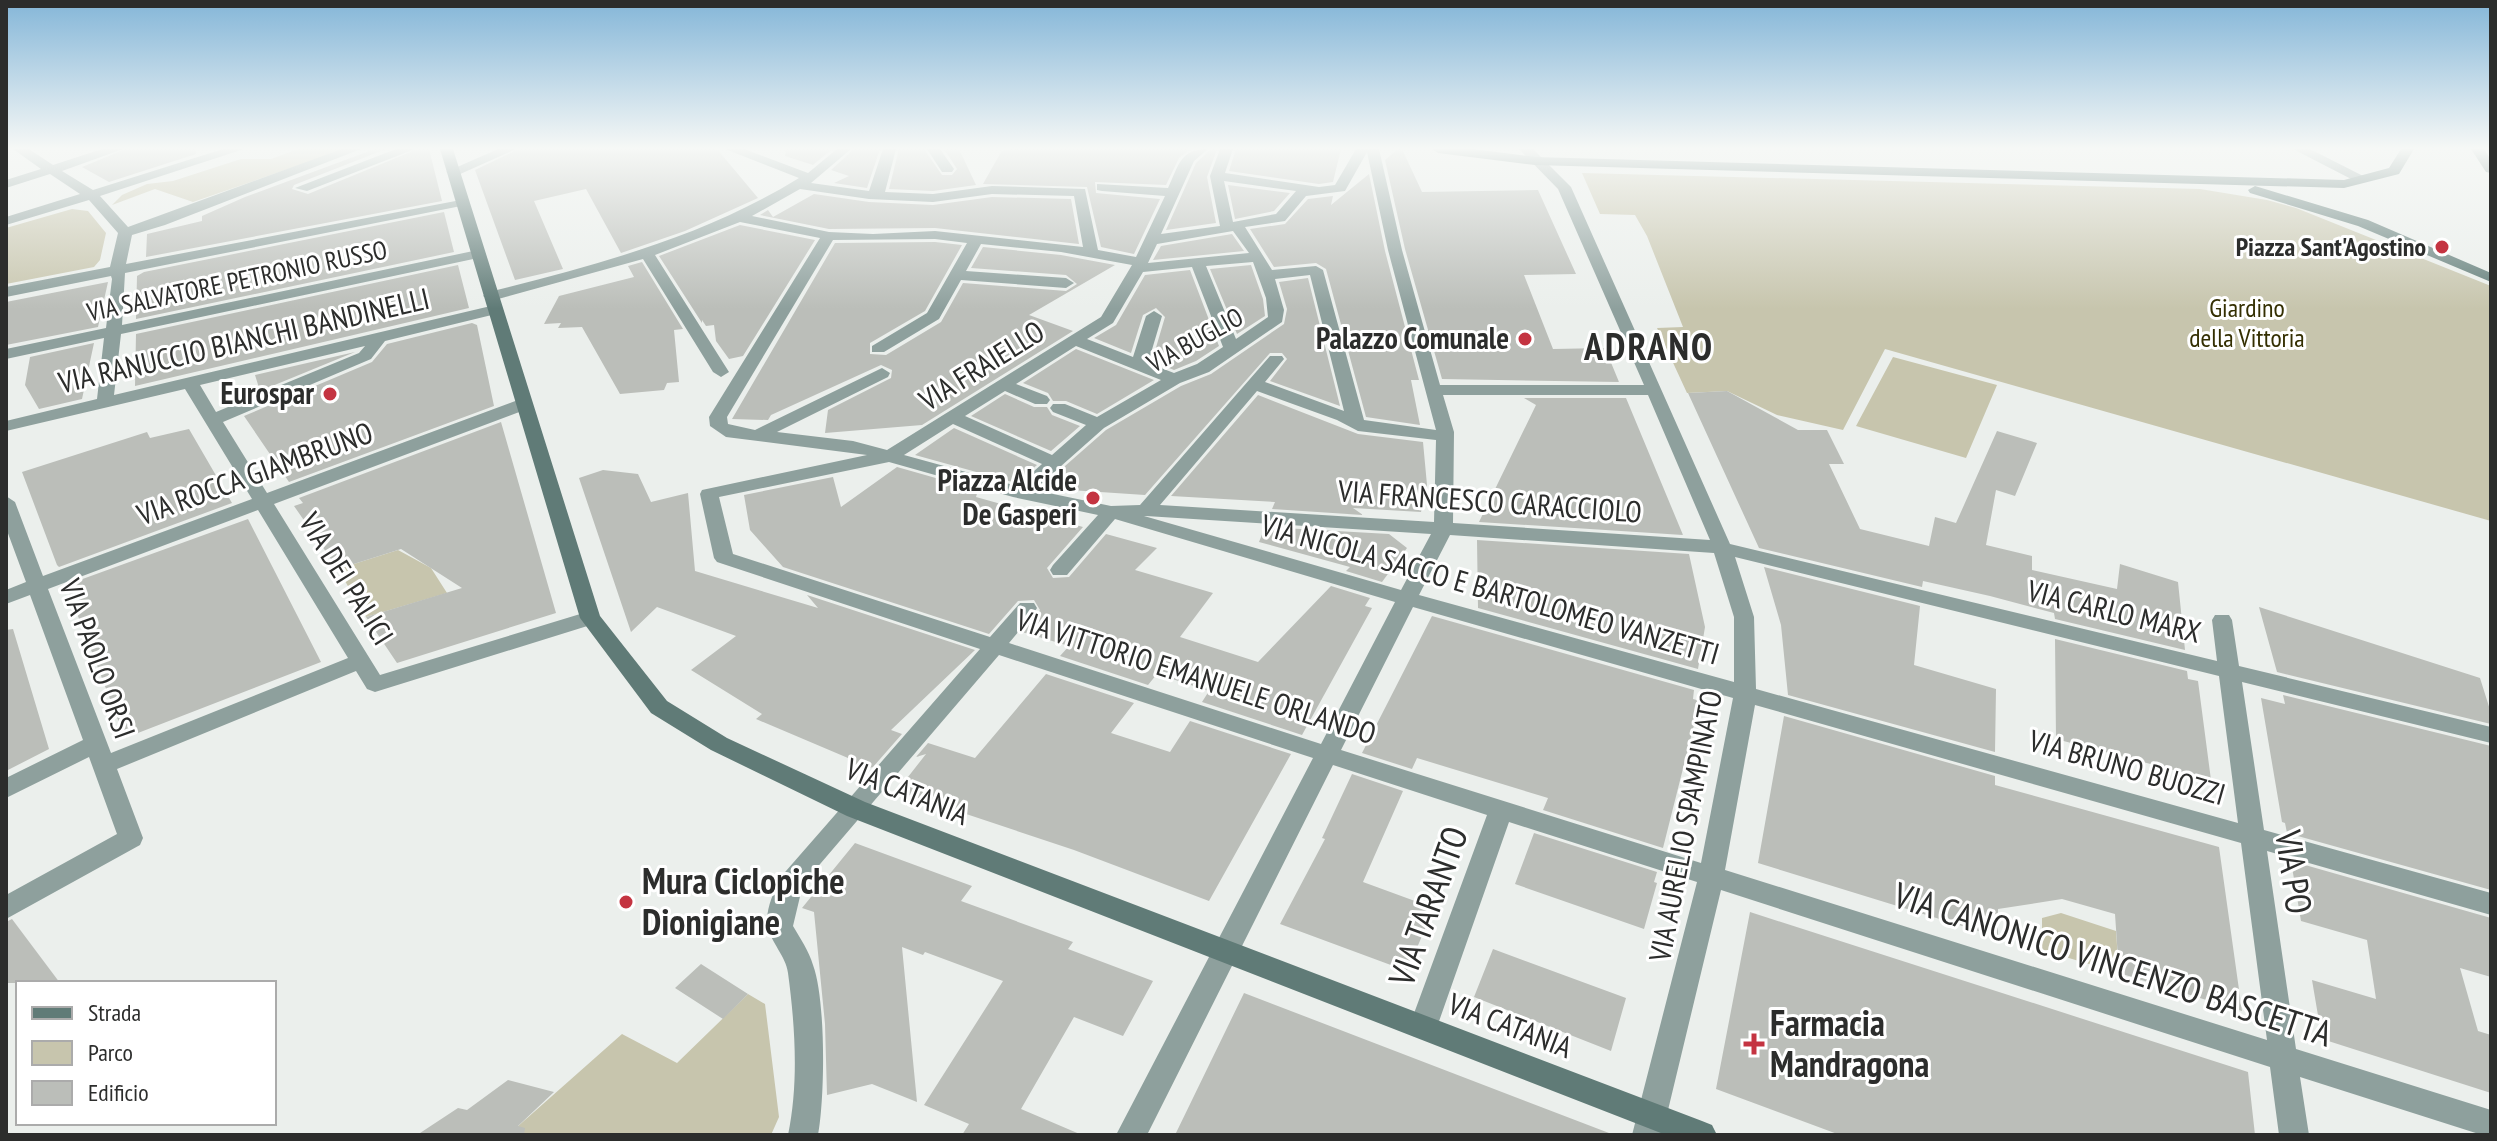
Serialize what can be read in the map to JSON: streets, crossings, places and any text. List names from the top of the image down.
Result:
{
  "streets": {
    "street": [
      "VIA SALVATORE PETRONIO RUSSO",
      "VIA BUGLIO",
      "VIA RANUCCIO BIANCHI BANDINELLI",
      "VIA FRAIELLO",
      "VIA ROCCA GIAMBRUNO",
      "VIA FRANCESCO CARACCIOLO",
      "VIA DEI PALICI",
      "VIA NICOLA SACCO E BARTOLOMEO VANZETTI",
      "VIA CARLO MARX",
      "VIA PAOLO ORSI",
      "VIA VITTORIO EMANUELE ORLANDO",
      "VIA BRUNO BUOZZI",
      "VIA CATANIA",
      "VIA AURELIO SPAMPINATO",
      "VIA PO",
      "VIA TARANTO",
      "VIA CANONICO VINCENZO BASCETTA"
    ]
  },
  "crossings": [
    ["VIA SALVATORE PETRONIO RUSSO", "VIA CATANIA"],
    ["VIA RANUCCIO BIANCHI BANDINELLI", "VIA DEI PALICI"],
    ["VIA RANUCCIO BIANCHI BANDINELLI", "VIA CATANIA"],
    ["VIA FRAIELLO", "VIA VITTORIO EMANUELE ORLANDO"],
    ["VIA ROCCA GIAMBRUNO", "VIA DEI PALICI"],
    ["VIA ROCCA GIAMBRUNO", "VIA PAOLO ORSI"],
    ["VIA ROCCA GIAMBRUNO", "VIA CATANIA"],
    ["VIA FRANCESCO CARACCIOLO", "VIA NICOLA SACCO E BARTOLOMEO VANZETTI"],
    ["VIA FRANCESCO CARACCIOLO", "VIA CARLO MARX"],
    ["VIA FRANCESCO CARACCIOLO", "VIA AURELIO SPAMPINATO"],
    ["VIA DEI PALICI", "VIA CATANIA"],
    ["VIA NICOLA SACCO E BARTOLOMEO VANZETTI", "VIA BRUNO BUOZZI"],
    ["VIA NICOLA SACCO E BARTOLOMEO VANZETTI", "VIA AURELIO SPAMPINATO"],
    ["VIA CARLO MARX", "VIA AURELIO SPAMPINATO"],
    ["VIA CARLO MARX", "VIA PO"],
    ["VIA VITTORIO EMANUELE ORLANDO", "VIA AURELIO SPAMPINATO"],
    ["VIA VITTORIO EMANUELE ORLANDO", "VIA TARANTO"],
    ["VIA VITTORIO EMANUELE ORLANDO", "VIA CANONICO VINCENZO BASCETTA"],
    ["VIA BRUNO BUOZZI", "VIA AURELIO SPAMPINATO"],
    ["VIA BRUNO BUOZZI", "VIA PO"],
    ["VIA CATANIA", "VIA AURELIO SPAMPINATO"],
    ["VIA CATANIA", "VIA TARANTO"],
    ["VIA AURELIO SPAMPINATO", "VIA CANONICO VINCENZO BASCETTA"],
    ["VIA PO", "VIA CANONICO VINCENZO BASCETTA"]
  ],
  "districts": ["ADRANO"],
  "parks": ["Giardino della Vittoria"],
  "places": {
    "other": [
      "Piazza Sant'Agostino",
      "Palazzo Comunale",
      "Eurospar",
      "Piazza Alcide De Gasperi",
      "Mura Ciclopiche Dionigiane"
    ],
    "health": ["Farmacia Mandragona"]
  },
  "legend": ["Strada", "Parco", "Edificio"]
}
